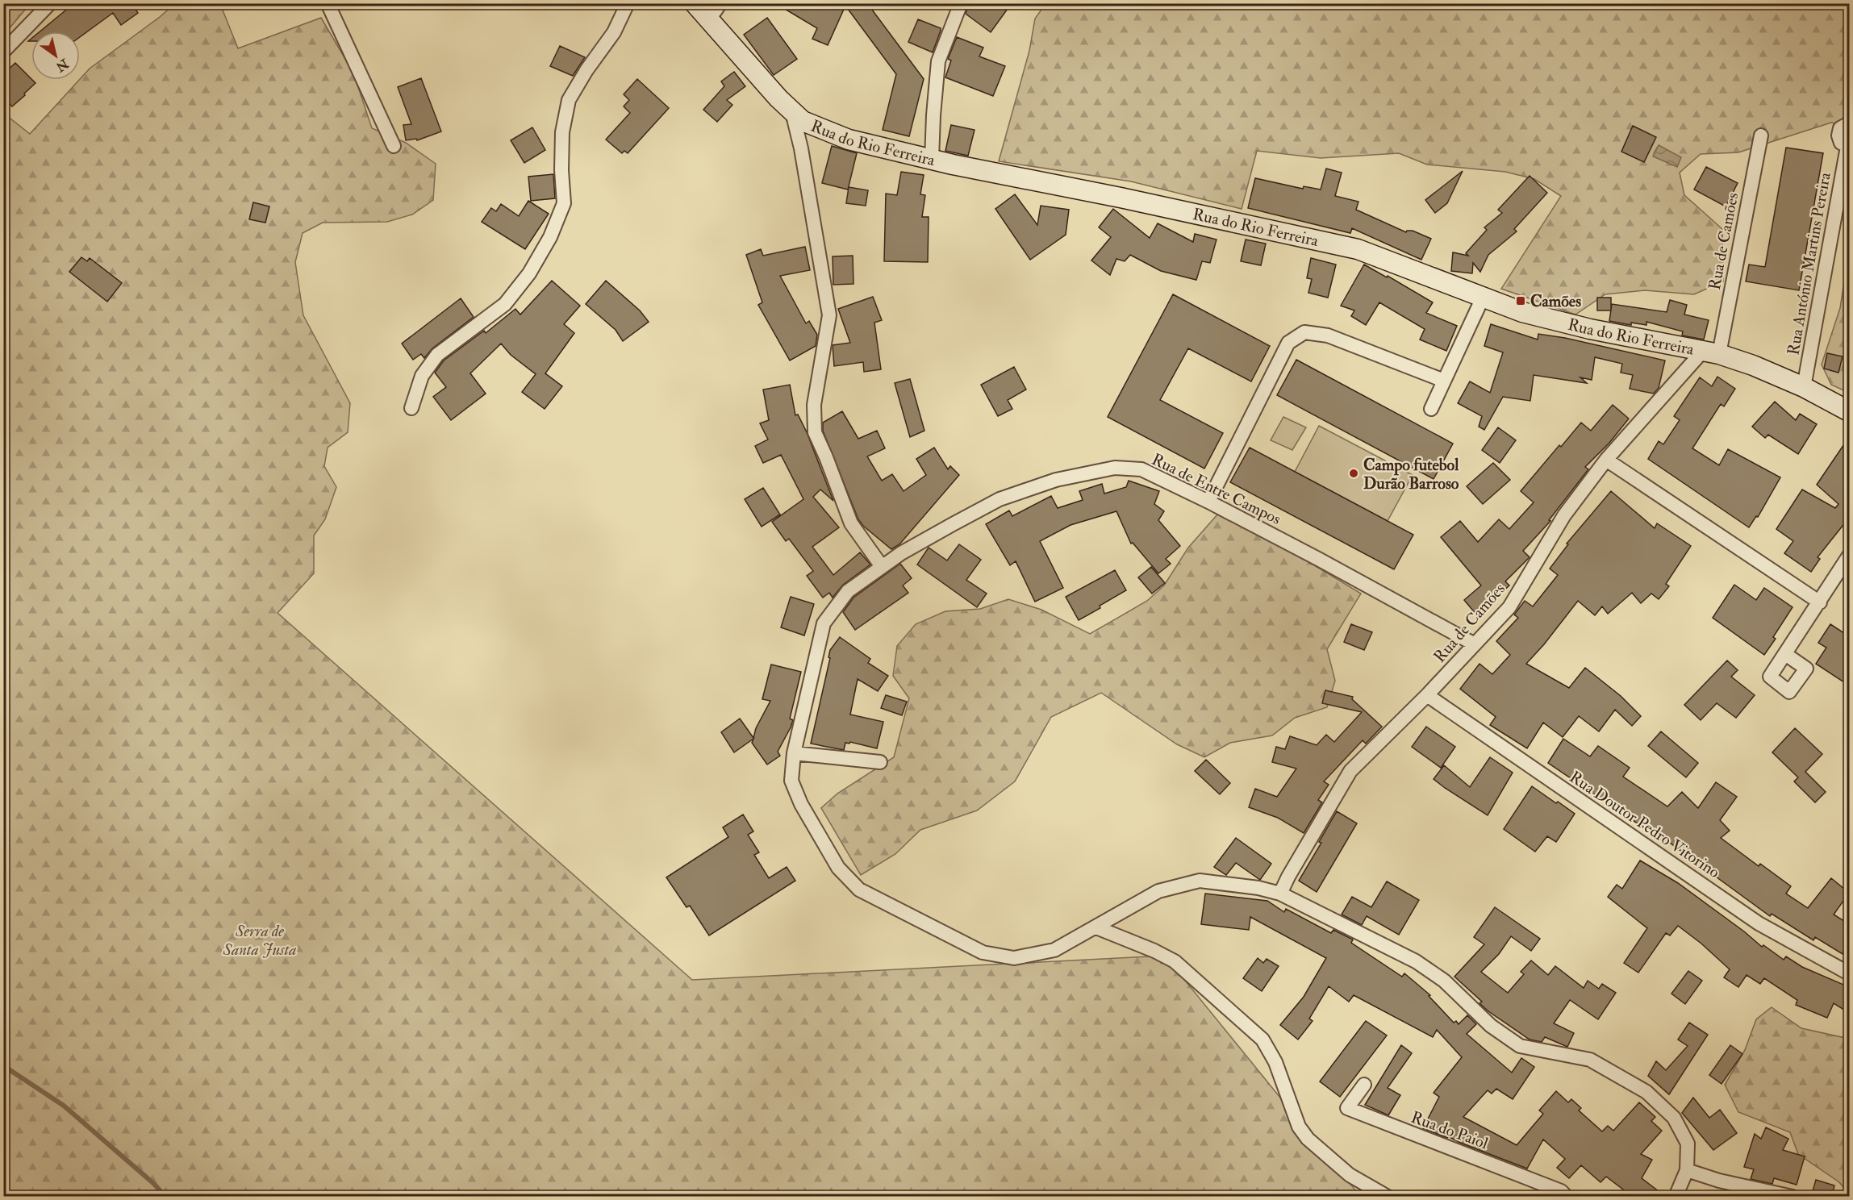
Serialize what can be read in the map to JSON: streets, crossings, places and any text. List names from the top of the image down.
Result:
{
  "streets": {
    "street": [
      "Rua do Rio Ferreira",
      "Rua de Camões",
      "Rua António Martins Pereira",
      "Rua de Entre Campos",
      "Rua Doutor Pedro Vitorino",
      "Rua do Paiol"
    ]
  },
  "crossings": [
    ["Rua do Rio Ferreira", "Rua de Camões"],
    ["Rua do Rio Ferreira", "Rua António Martins Pereira"],
    ["Rua de Camões", "Rua de Entre Campos"],
    ["Rua de Camões", "Rua Doutor Pedro Vitorino"]
  ],
  "parks": ["Serra de Santa Justa"],
  "places": {
    "transit": ["Camões"],
    "other": ["Campo futebol Durão Barroso"]
  },
  "north": "bottom right"
}
